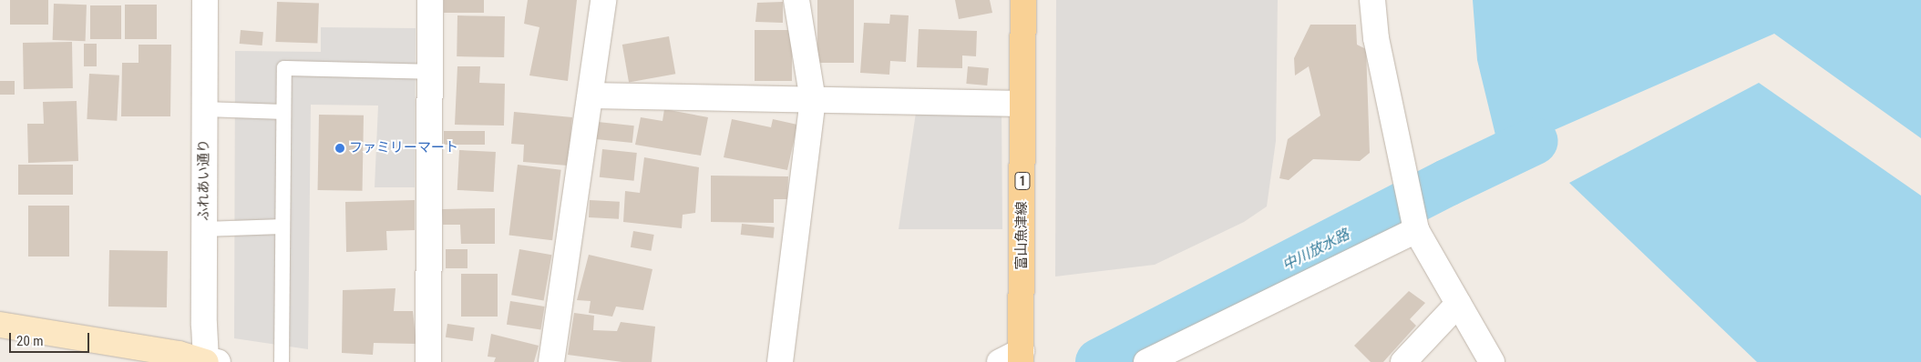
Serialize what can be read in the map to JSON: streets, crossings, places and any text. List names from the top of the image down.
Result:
{
  "streets": {
    "main road": ["1", "富山魚津線"],
    "street": ["ふれあい通り"]
  },
  "water": ["中川放水路"],
  "places": ["ファミリーマート"],
  "scale_bar": "20 m"
}
